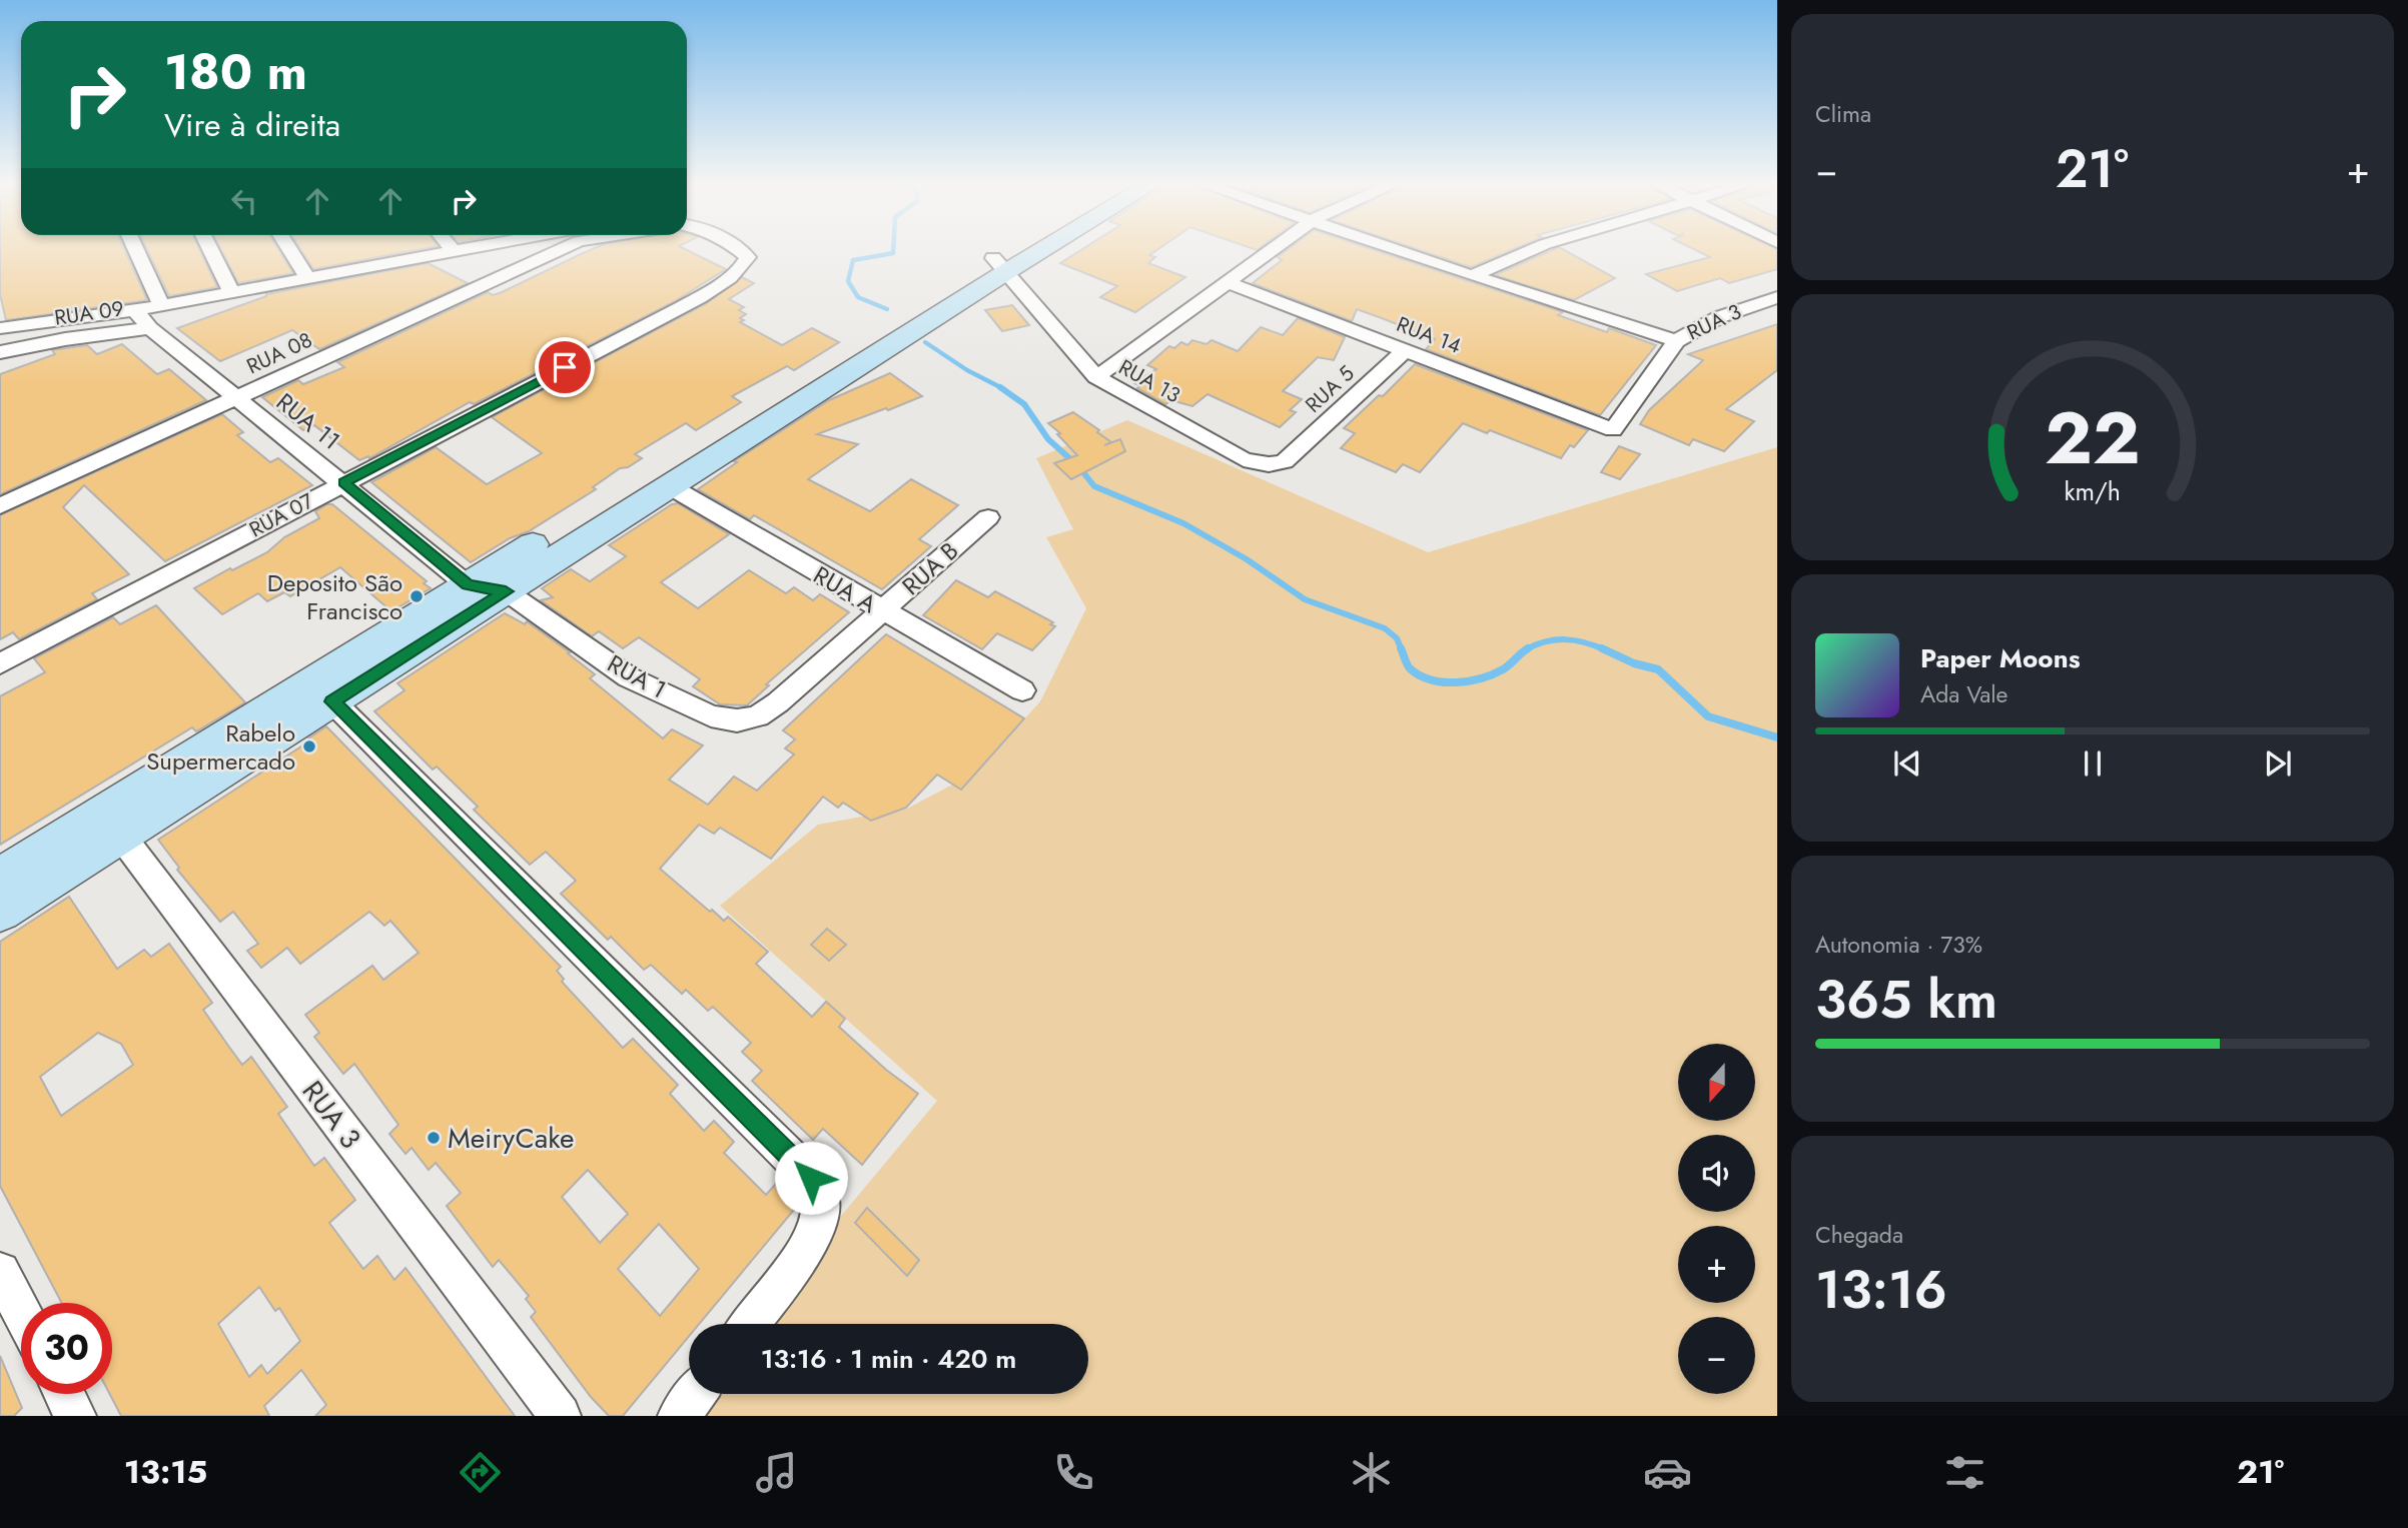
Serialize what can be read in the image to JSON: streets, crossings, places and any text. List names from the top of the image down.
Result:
{
  "streets": {
    "street": [
      "RUA 09",
      "RUA 3",
      "RUA 14",
      "RUA 08",
      "RUA 13",
      "RUA 5",
      "RUA 11",
      "RUA 07",
      "RUA B",
      "RUA A",
      "RUA 1"
    ]
  },
  "crossings": [
    ["RUA 09", "RUA 11"],
    ["RUA 3", "RUA 14"],
    ["RUA 14", "RUA 5"],
    ["RUA 08", "RUA 11"],
    ["RUA 13", "RUA 5"],
    ["RUA 11", "RUA 07"],
    ["RUA B", "RUA A"],
    ["RUA B", "RUA 1"]
  ],
  "places": ["Deposito São Francisco", "Rabelo Supermercado", "MeiryCake"],
  "north": "bottom",
  "page": {
    "tile": [
      "Clima",
      ["Autonomia · 73%", "365 km"],
      ["Chegada", "13:16"]
    ],
    "turn": ["180 m", "Vire à direita"],
    "heat": ["−", "21°", "+"],
    "song": ["Paper Moons", "Ada Vale"],
    "map_buttons": ["+", "−"],
    "limit": "30",
    "trip": "13:16 · 1 min · 420 m",
    "tabs": ["13:15", "21°"],
    "gauge": ["22", "km/h"]
  }
}
